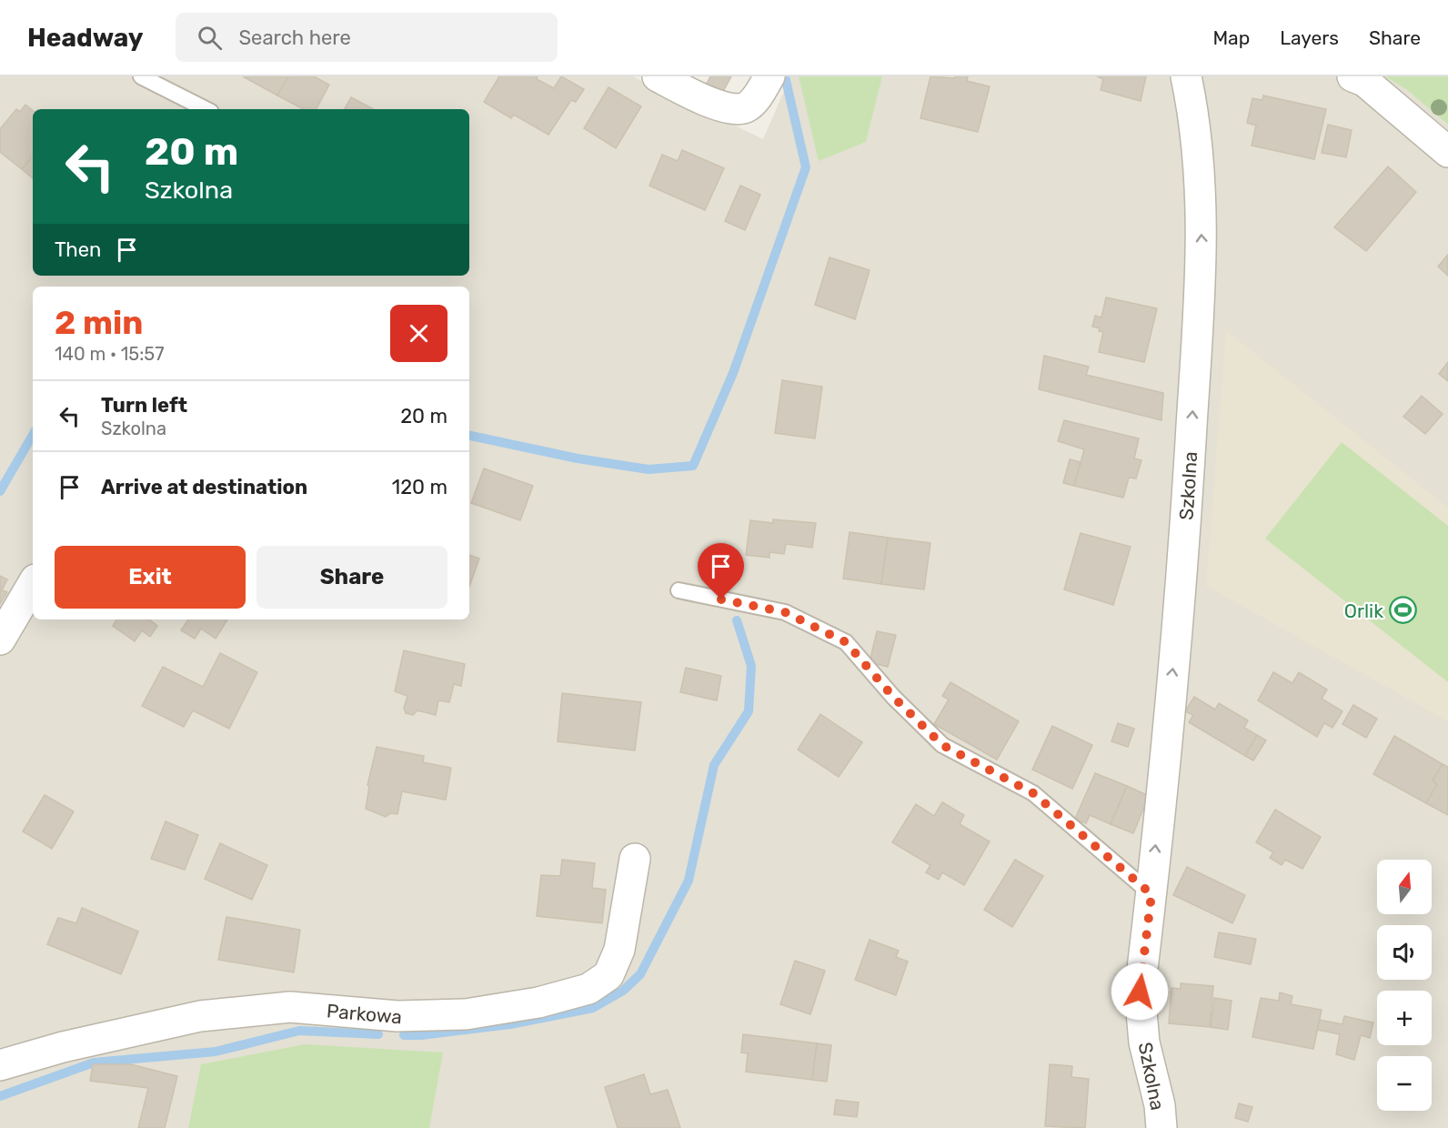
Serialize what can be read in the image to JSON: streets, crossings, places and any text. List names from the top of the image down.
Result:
{
  "streets": {
    "street": ["Szkolna", "Parkowa"]
  },
  "one_way": ["Szkolna"],
  "places": {
    "sports": ["Orlik"]
  },
  "north": "top",
  "page": {
    "header": "Headway",
    "search": "Search here",
    "nav": ["Map", "Layers", "Share"],
    "turn": ["20 m", "Szkolna"],
    "then": "Then",
    "heading": ["2 min", "140 m · 15:57"],
    "list": [
      {
        "name": "Turn left",
        "note": "Szkolna",
        "value": "20 m"
      },
      {
        "name": "Arrive at destination",
        "value": "120 m"
      }
    ],
    "buttons": ["Exit", "Share"],
    "map_buttons": ["+", "−"]
  }
}
